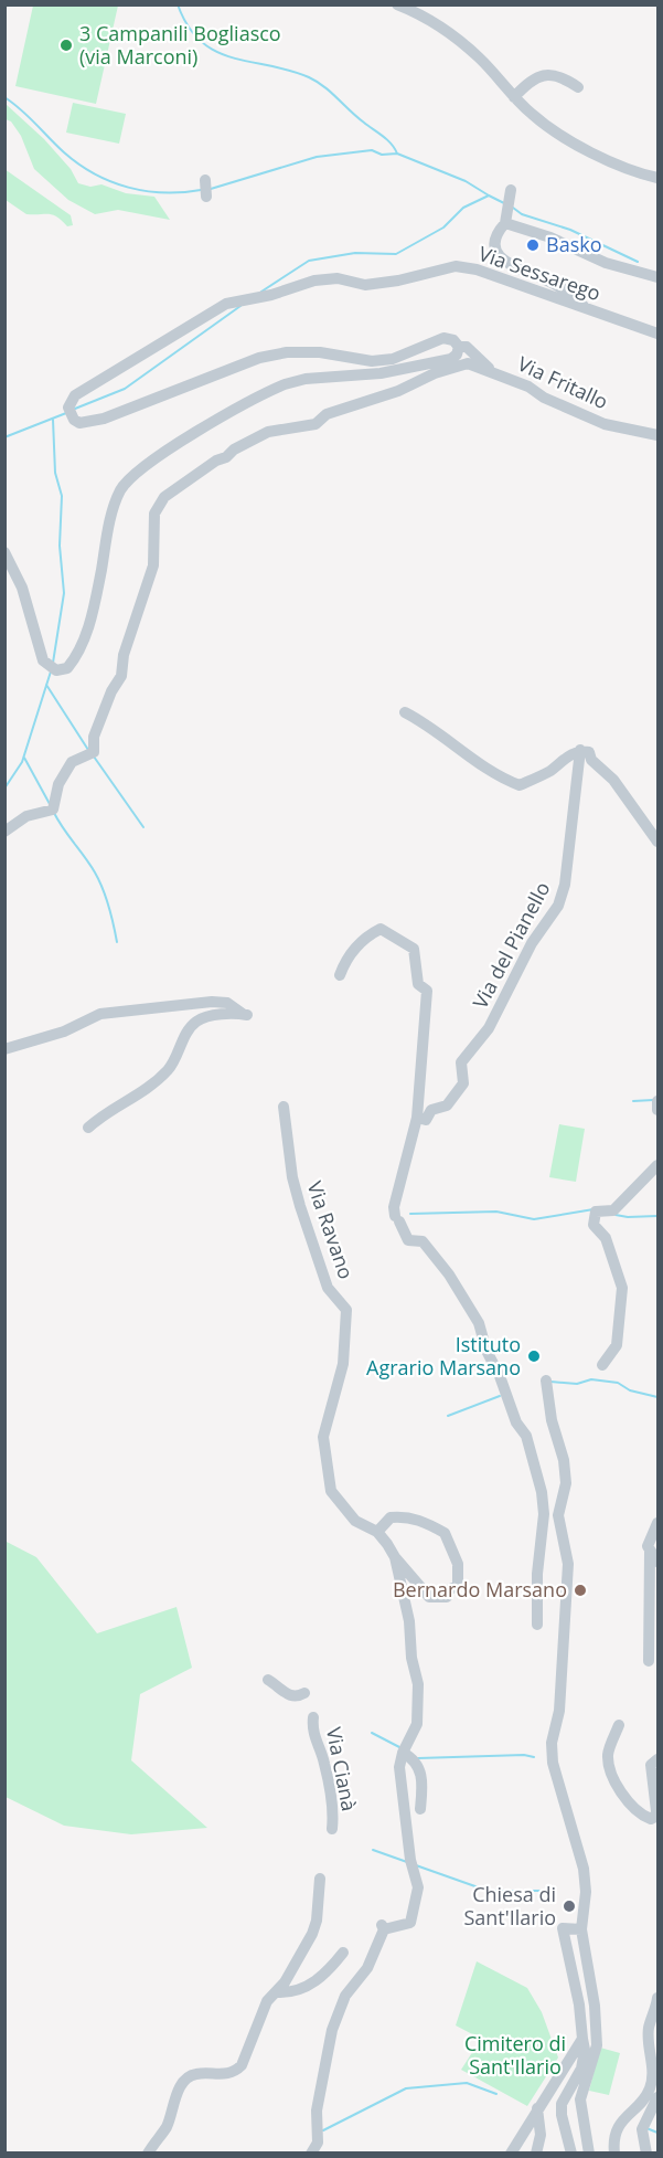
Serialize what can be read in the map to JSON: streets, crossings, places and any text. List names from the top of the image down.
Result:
{
  "streets": {
    "street": [
      "Via Sessarego",
      "Via Fritallo",
      "Via del Pianello",
      "Via Ravano",
      "Via Cianà"
    ]
  },
  "parks": ["Cimitero di Sant'Ilario"],
  "places": [
    "3 Campanili Bogliasco (via Marconi)",
    "Basko",
    "Istituto Agrario Marsano",
    "Bernardo Marsano",
    "Chiesa di Sant'Ilario"
  ]
}
